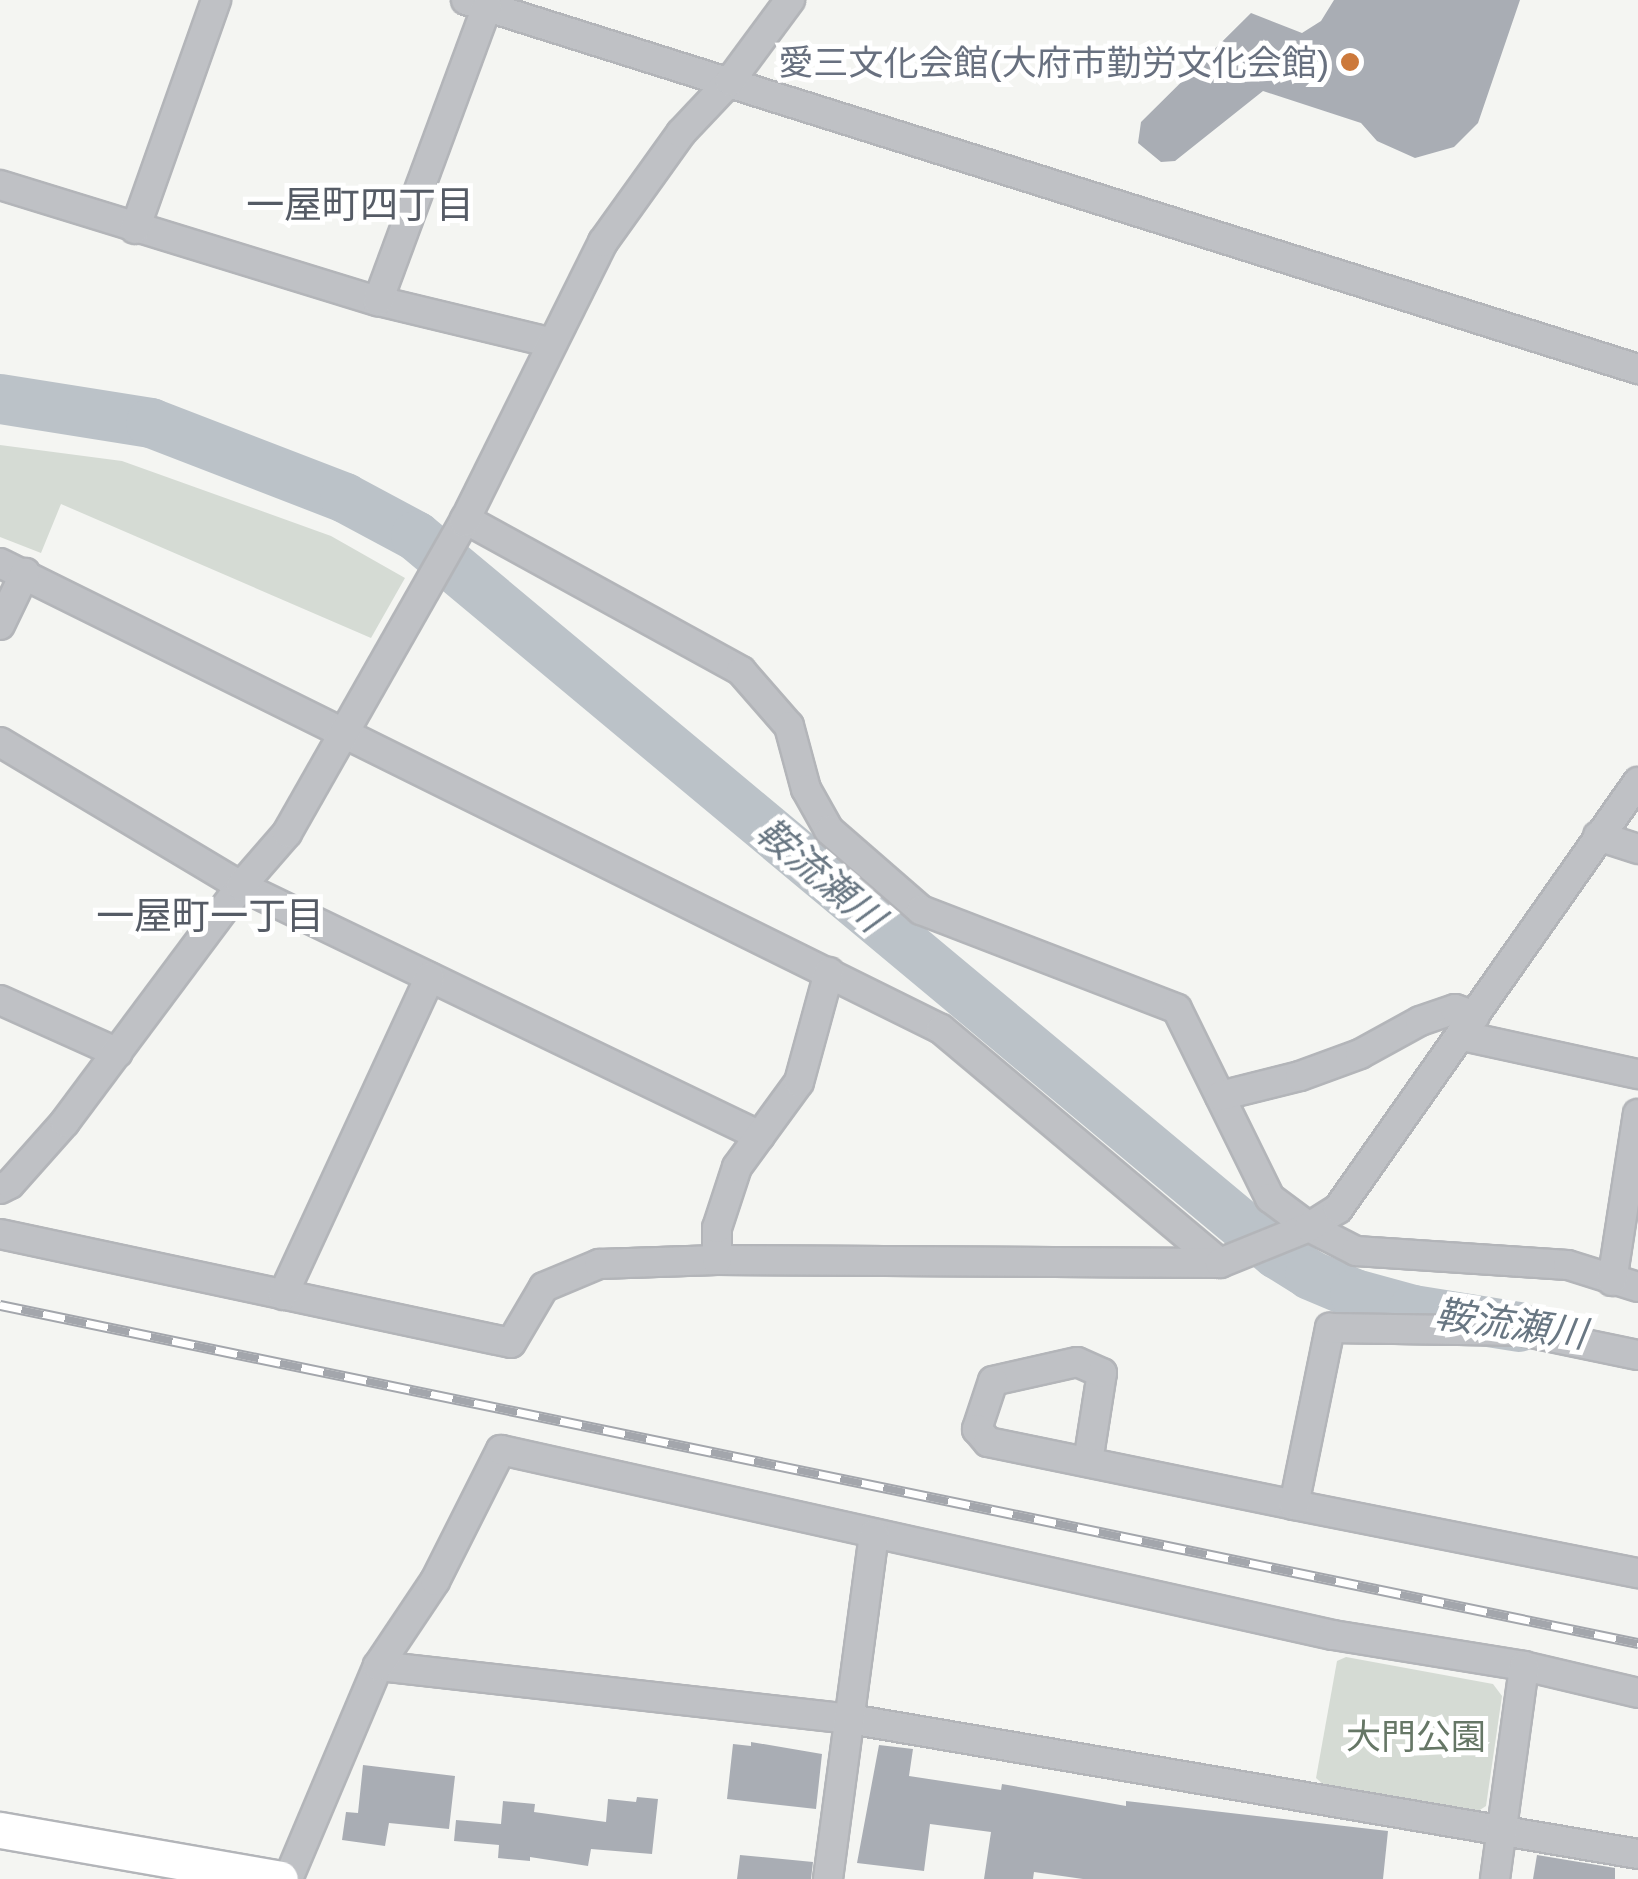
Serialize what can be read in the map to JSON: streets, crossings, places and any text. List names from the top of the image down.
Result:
{
  "districts": ["一屋町四丁目", "一屋町一丁目"],
  "water": ["鞍流瀬川"],
  "parks": ["大門公園"],
  "places": ["愛三文化会館(大府市勤労文化会館)"]
}
